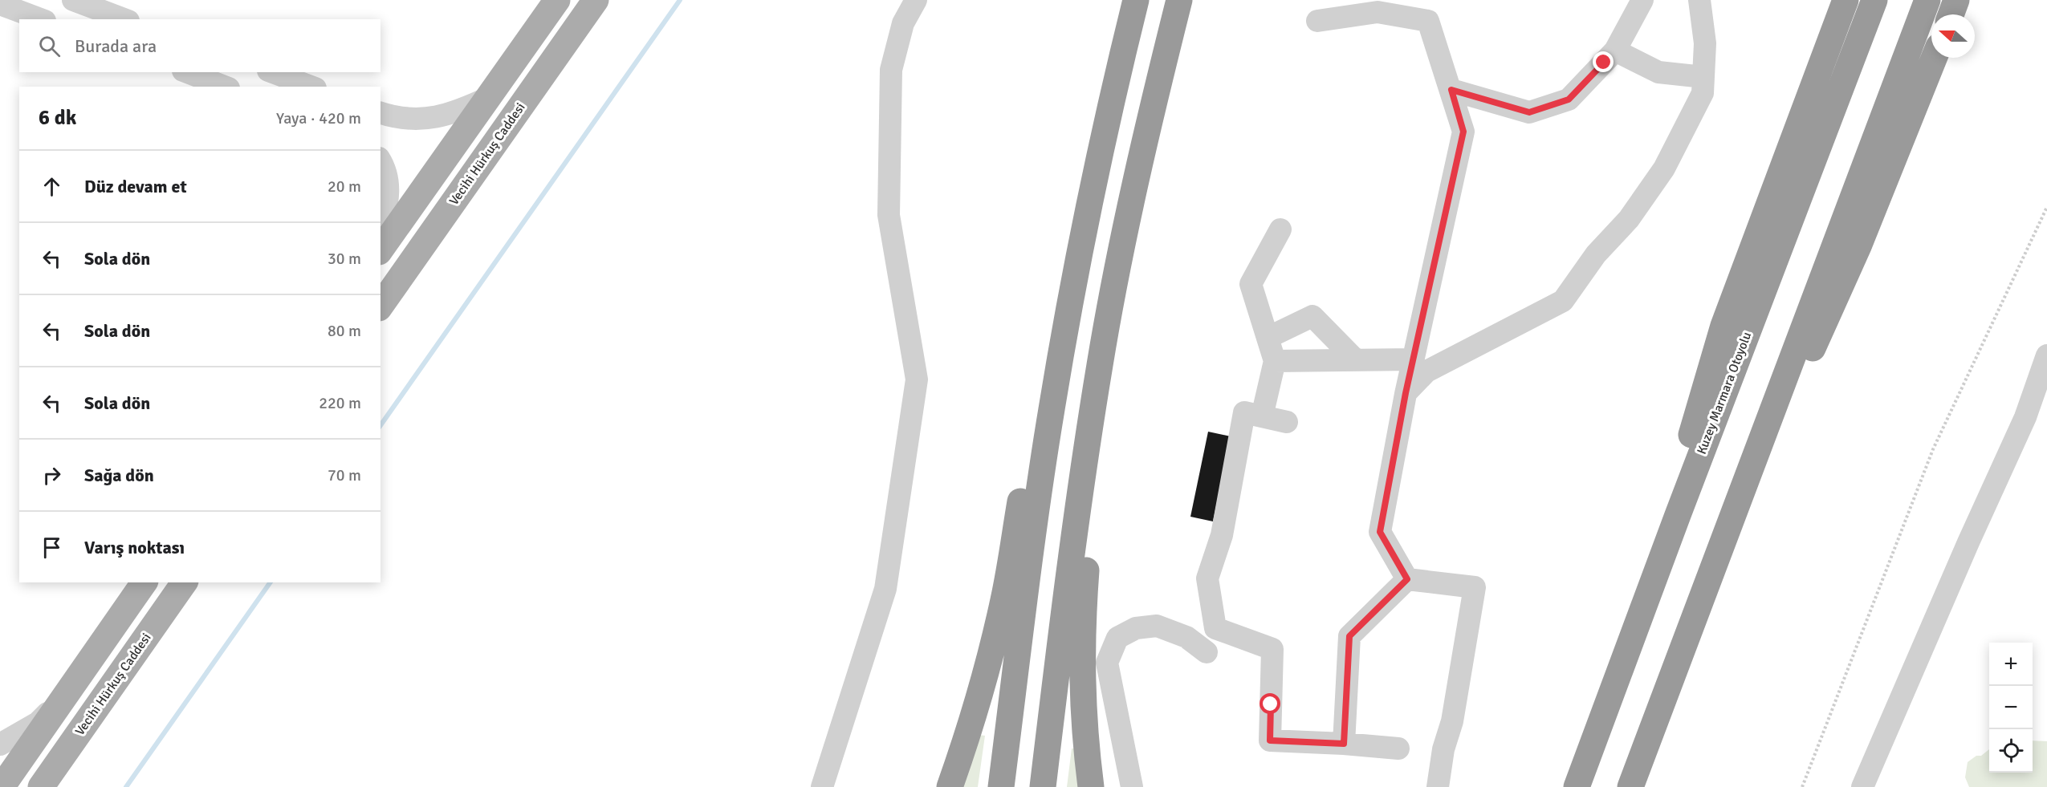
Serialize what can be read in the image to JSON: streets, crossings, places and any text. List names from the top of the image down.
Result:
{
  "streets": {
    "highway": ["Kuzey Marmara Otoyolu"],
    "main road": ["Vecihi Hürkuş Caddesi"]
  },
  "north": "left",
  "page": {
    "search": "Burada ara",
    "heading": ["6 dk", "Yaya · 420 m"],
    "list": [
      ["Düz devam et", "20 m"],
      ["Sola dön", "30 m"],
      ["Sola dön", "80 m"],
      ["Sola dön", "220 m"],
      ["Sağa dön", "70 m"],
      "Varış noktası"
    ],
    "map_buttons": ["+", "−"]
  }
}
